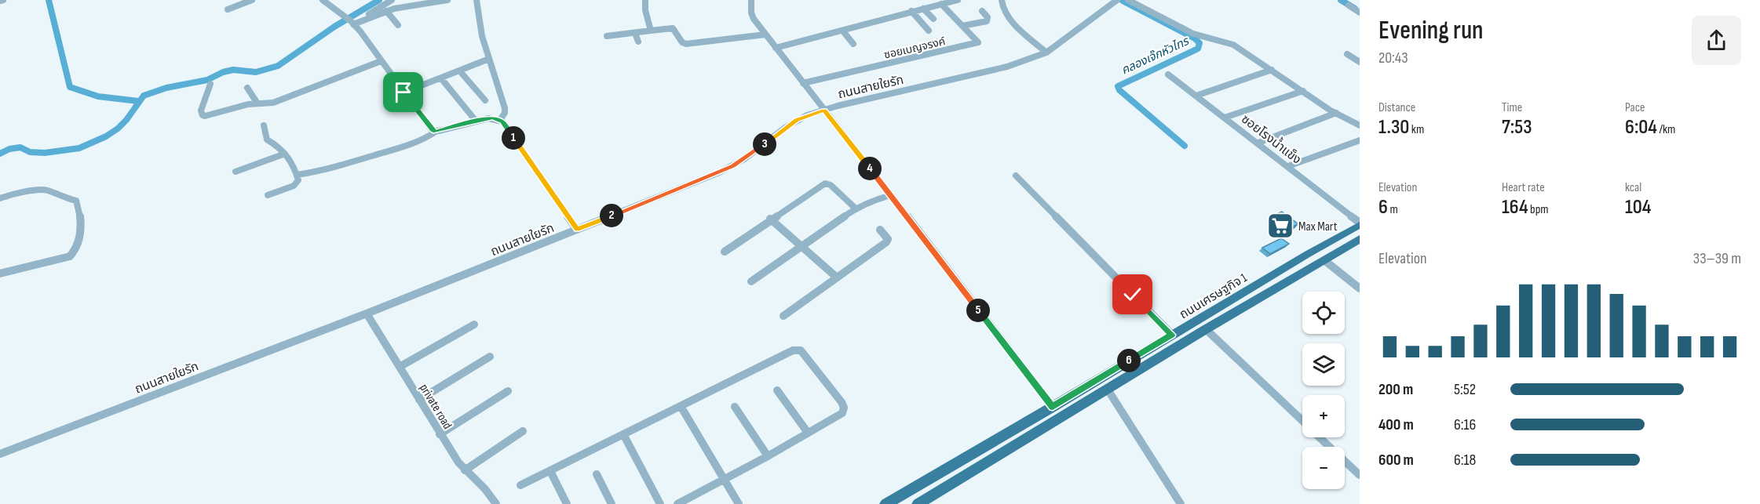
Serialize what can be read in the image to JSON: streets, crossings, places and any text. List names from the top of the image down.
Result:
{
  "streets": {
    "main road": ["ถนนเศรษฐกิจ 1"],
    "street": [
      "ซอยเบญจรงค์",
      "ถนนสายใยรัก",
      "ซอยโรงน้ำแข็ง",
      "private road"
    ]
  },
  "crossings": [
    ["ถนนสายใยรัก", "private road"],
    ["ซอยโรงน้ำแข็ง", "ถนนเศรษฐกิจ 1"]
  ],
  "water": ["คลองเจ๊กหัวไทร"],
  "places": {
    "supermarket": ["Max Mart"]
  },
  "page": {
    "heading": ["Evening run", "20:43"],
    "stats": [
      ["Distance", "1.30 km"],
      ["Time", "7:53"],
      ["Pace", "6:04 /km"],
      ["Elevation", "6 m"],
      ["Heart rate", "164 bpm"],
      ["kcal", "104"]
    ],
    "pins": [
      "1",
      "3",
      "4",
      "2",
      "5",
      "6"
    ],
    "chart": ["Elevation", "33–39 m"],
    "map_buttons": ["+", "−"],
    "list": [
      {
        "name": "200 m",
        "note": "5:52"
      },
      {
        "name": "400 m",
        "note": "6:16"
      },
      {
        "name": "600 m",
        "note": "6:18"
      }
    ]
  }
}
